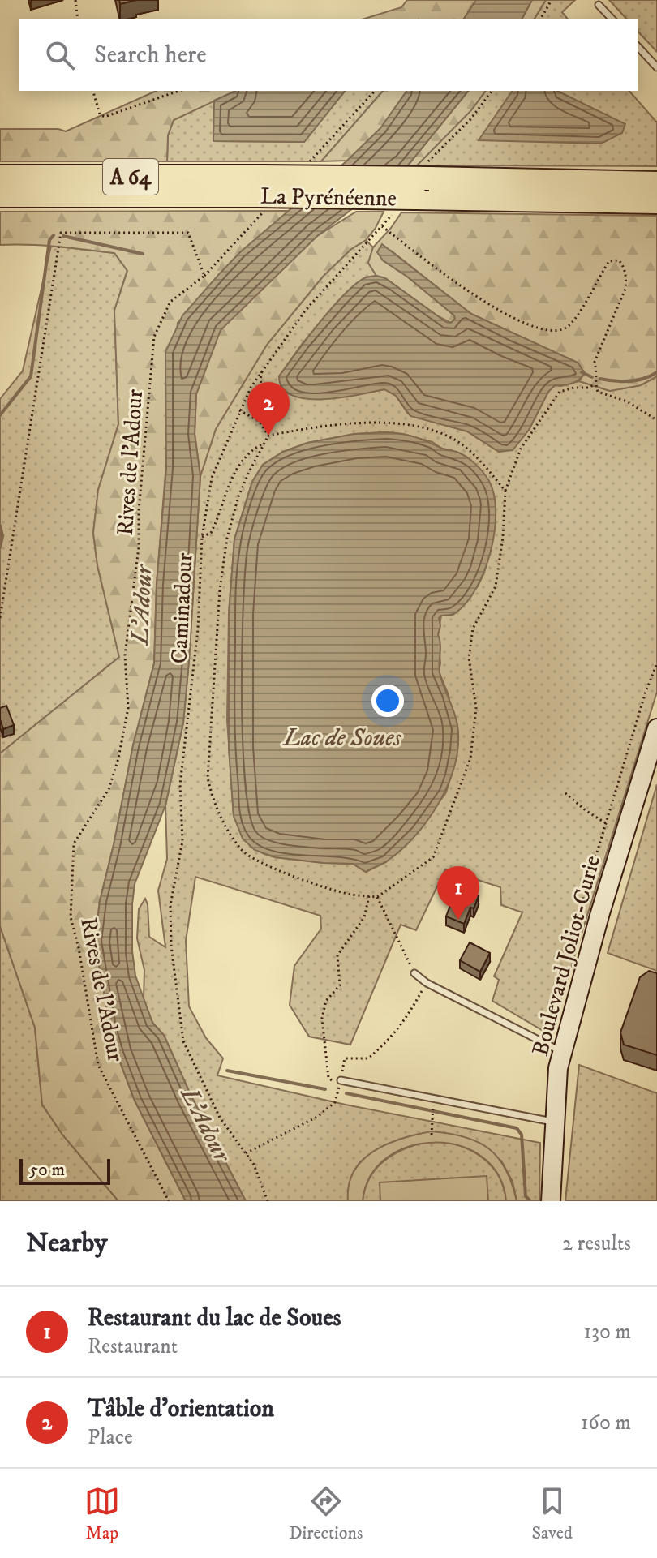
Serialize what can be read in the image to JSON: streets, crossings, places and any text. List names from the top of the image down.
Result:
{
  "streets": {
    "highway": ["A 64", "La Pyrénéenne"],
    "main road": ["Boulevard Joliot-Curie"],
    "path": ["Rives de l'Adour", "Caminadour"]
  },
  "water": ["L'Adour", "Lac de Soues"],
  "scale_bar": "50 m",
  "page": {
    "search": "Search here",
    "pins": ["2", "1"],
    "scale": "50 m",
    "heading": ["Nearby", "2 results"],
    "list": [
      {
        "mark": "1",
        "name": "Restaurant du lac de Soues",
        "note": "Restaurant",
        "value": "130 m"
      },
      {
        "mark": "2",
        "name": "Tâble d'orientation",
        "note": "Place",
        "value": "160 m"
      }
    ],
    "nav": ["Map", "Directions", "Saved"]
  }
}
